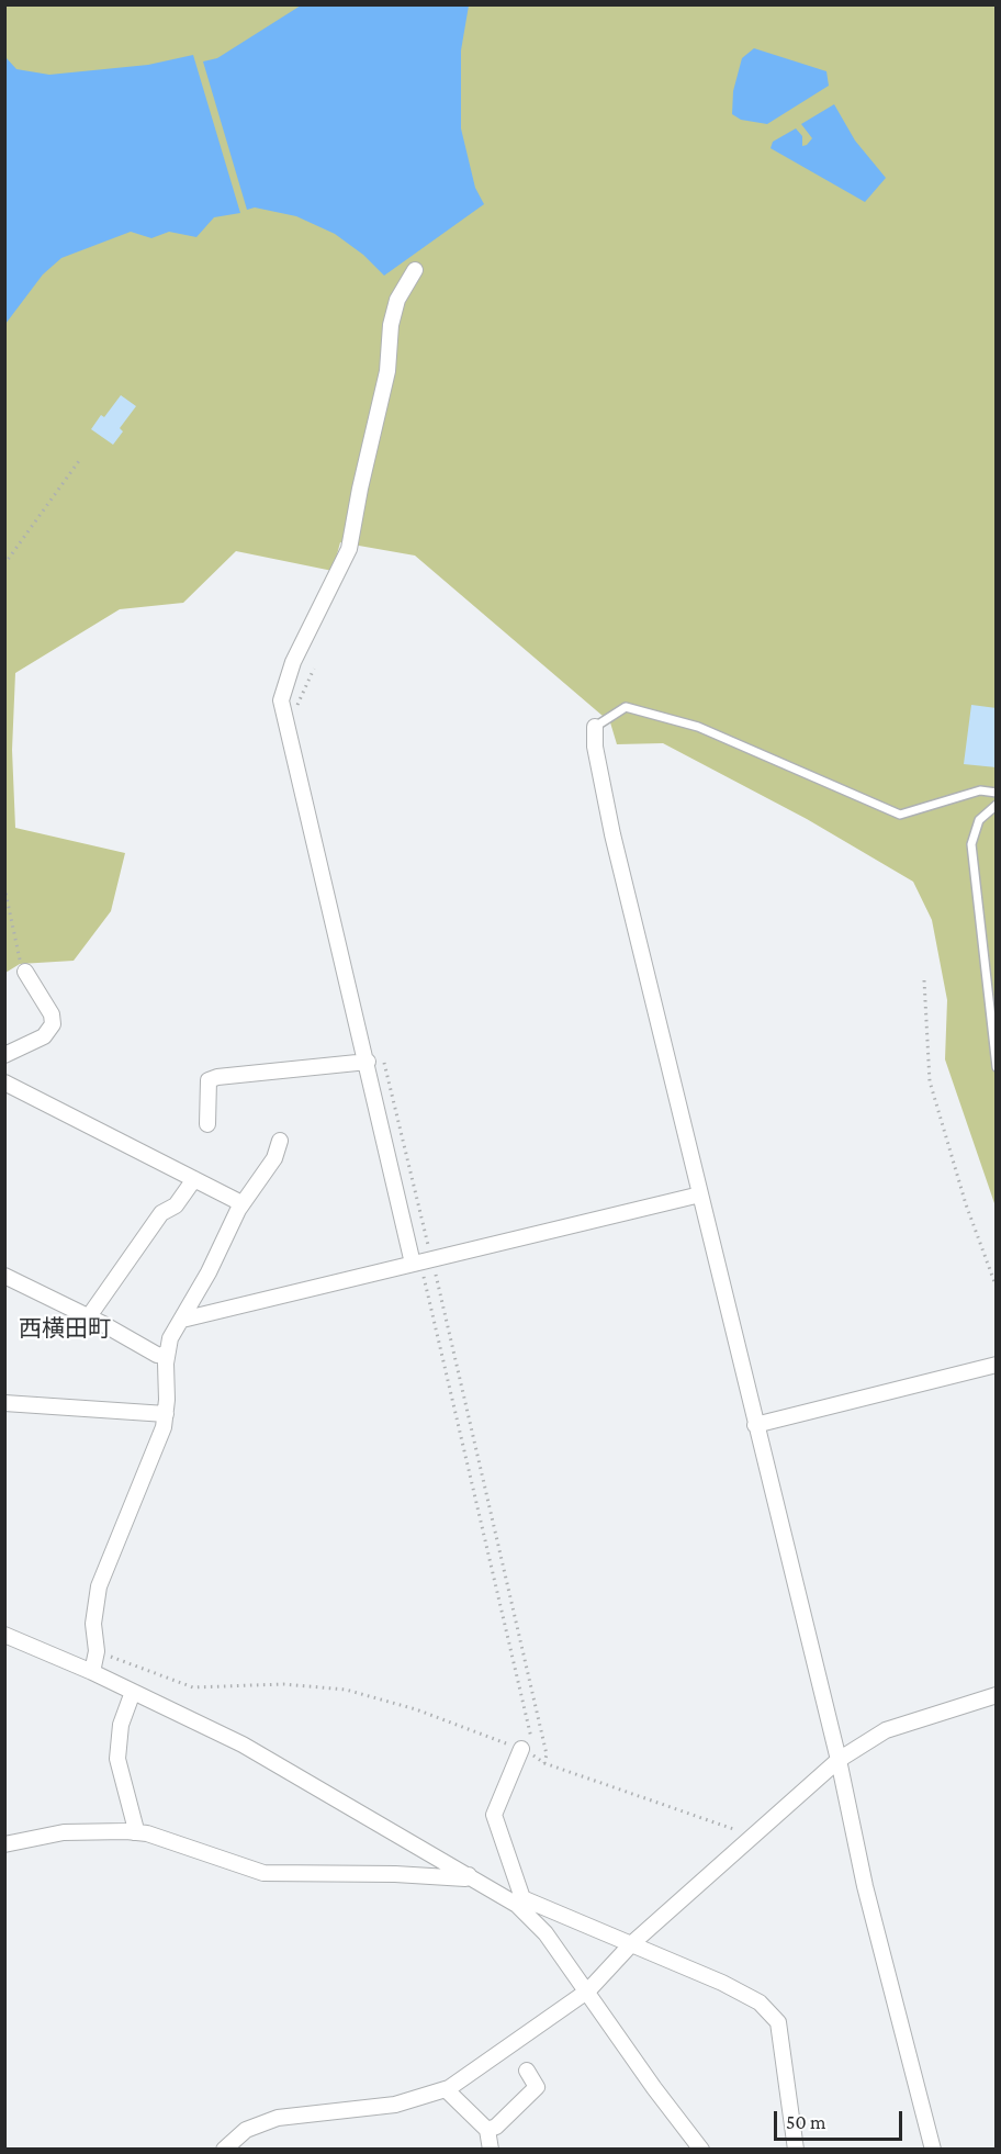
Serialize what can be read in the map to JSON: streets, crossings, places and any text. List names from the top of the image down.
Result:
{
  "districts": ["西横田町"],
  "scale_bar": "50 m"
}
